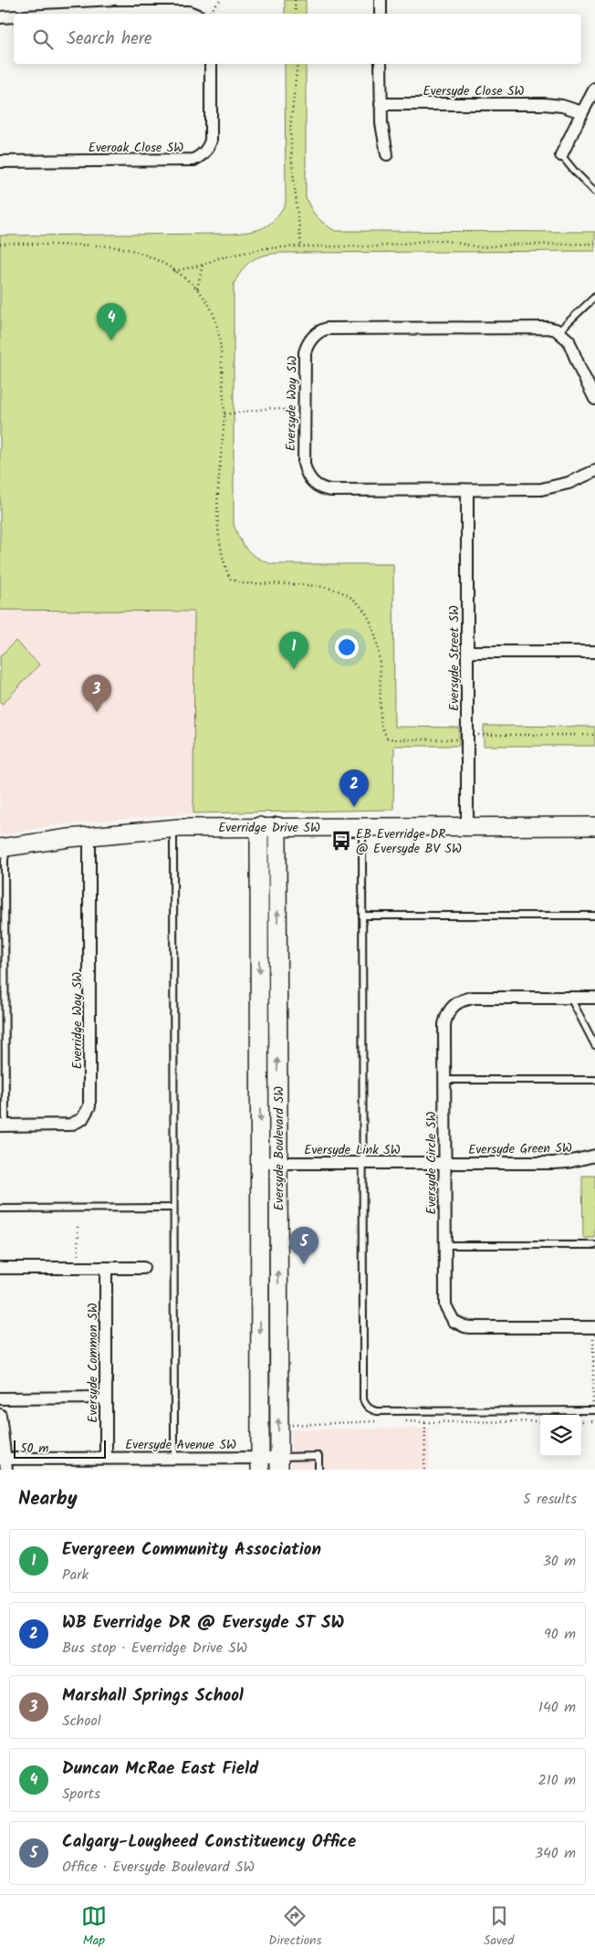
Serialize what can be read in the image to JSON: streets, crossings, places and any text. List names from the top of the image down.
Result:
{
  "streets": {
    "street": [
      "Eversyde Close SW",
      "Everoak Close SW",
      "Eversyde Way SW",
      "Eversyde Street SW",
      "Everridge Drive SW",
      "Everridge Way SW",
      "Eversyde Boulevard SW",
      "Eversyde Green SW",
      "Eversyde Link SW",
      "Eversyde Circle SW",
      "Eversyde Common SW",
      "Eversyde Avenue SW"
    ]
  },
  "crossings": [
    ["Eversyde Way SW", "Eversyde Street SW"],
    ["Eversyde Street SW", "Everridge Drive SW"],
    ["Everridge Drive SW", "Everridge Way SW"],
    ["Everridge Drive SW", "Eversyde Boulevard SW"],
    ["Eversyde Boulevard SW", "Eversyde Link SW"],
    ["Eversyde Boulevard SW", "Eversyde Avenue SW"],
    ["Eversyde Green SW", "Eversyde Link SW"],
    ["Eversyde Green SW", "Eversyde Circle SW"],
    ["Eversyde Link SW", "Eversyde Circle SW"],
    ["Eversyde Common SW", "Eversyde Avenue SW"]
  ],
  "places": {
    "bus stop": ["EB Everridge DR @ Eversyde BV SW"]
  },
  "scale_bar": "50 m",
  "page": {
    "search": "Search here",
    "pins": [
      "4",
      "1",
      "3",
      "2",
      "5"
    ],
    "scale": "50 m",
    "heading": ["Nearby", "5 results"],
    "list": [
      {
        "mark": "1",
        "name": "Evergreen Community Association",
        "note": "Park",
        "value": "30 m"
      },
      {
        "mark": "2",
        "name": "WB Everridge DR @ Eversyde ST SW",
        "note": "Bus stop · Everridge Drive SW",
        "value": "90 m"
      },
      {
        "mark": "3",
        "name": "Marshall Springs School",
        "note": "School",
        "value": "140 m"
      },
      {
        "mark": "4",
        "name": "Duncan McRae East Field",
        "note": "Sports",
        "value": "210 m"
      },
      {
        "mark": "5",
        "name": "Calgary-Lougheed Constituency Office",
        "note": "Office · Eversyde Boulevard SW",
        "value": "340 m"
      }
    ],
    "nav": ["Map", "Directions", "Saved"]
  }
}
